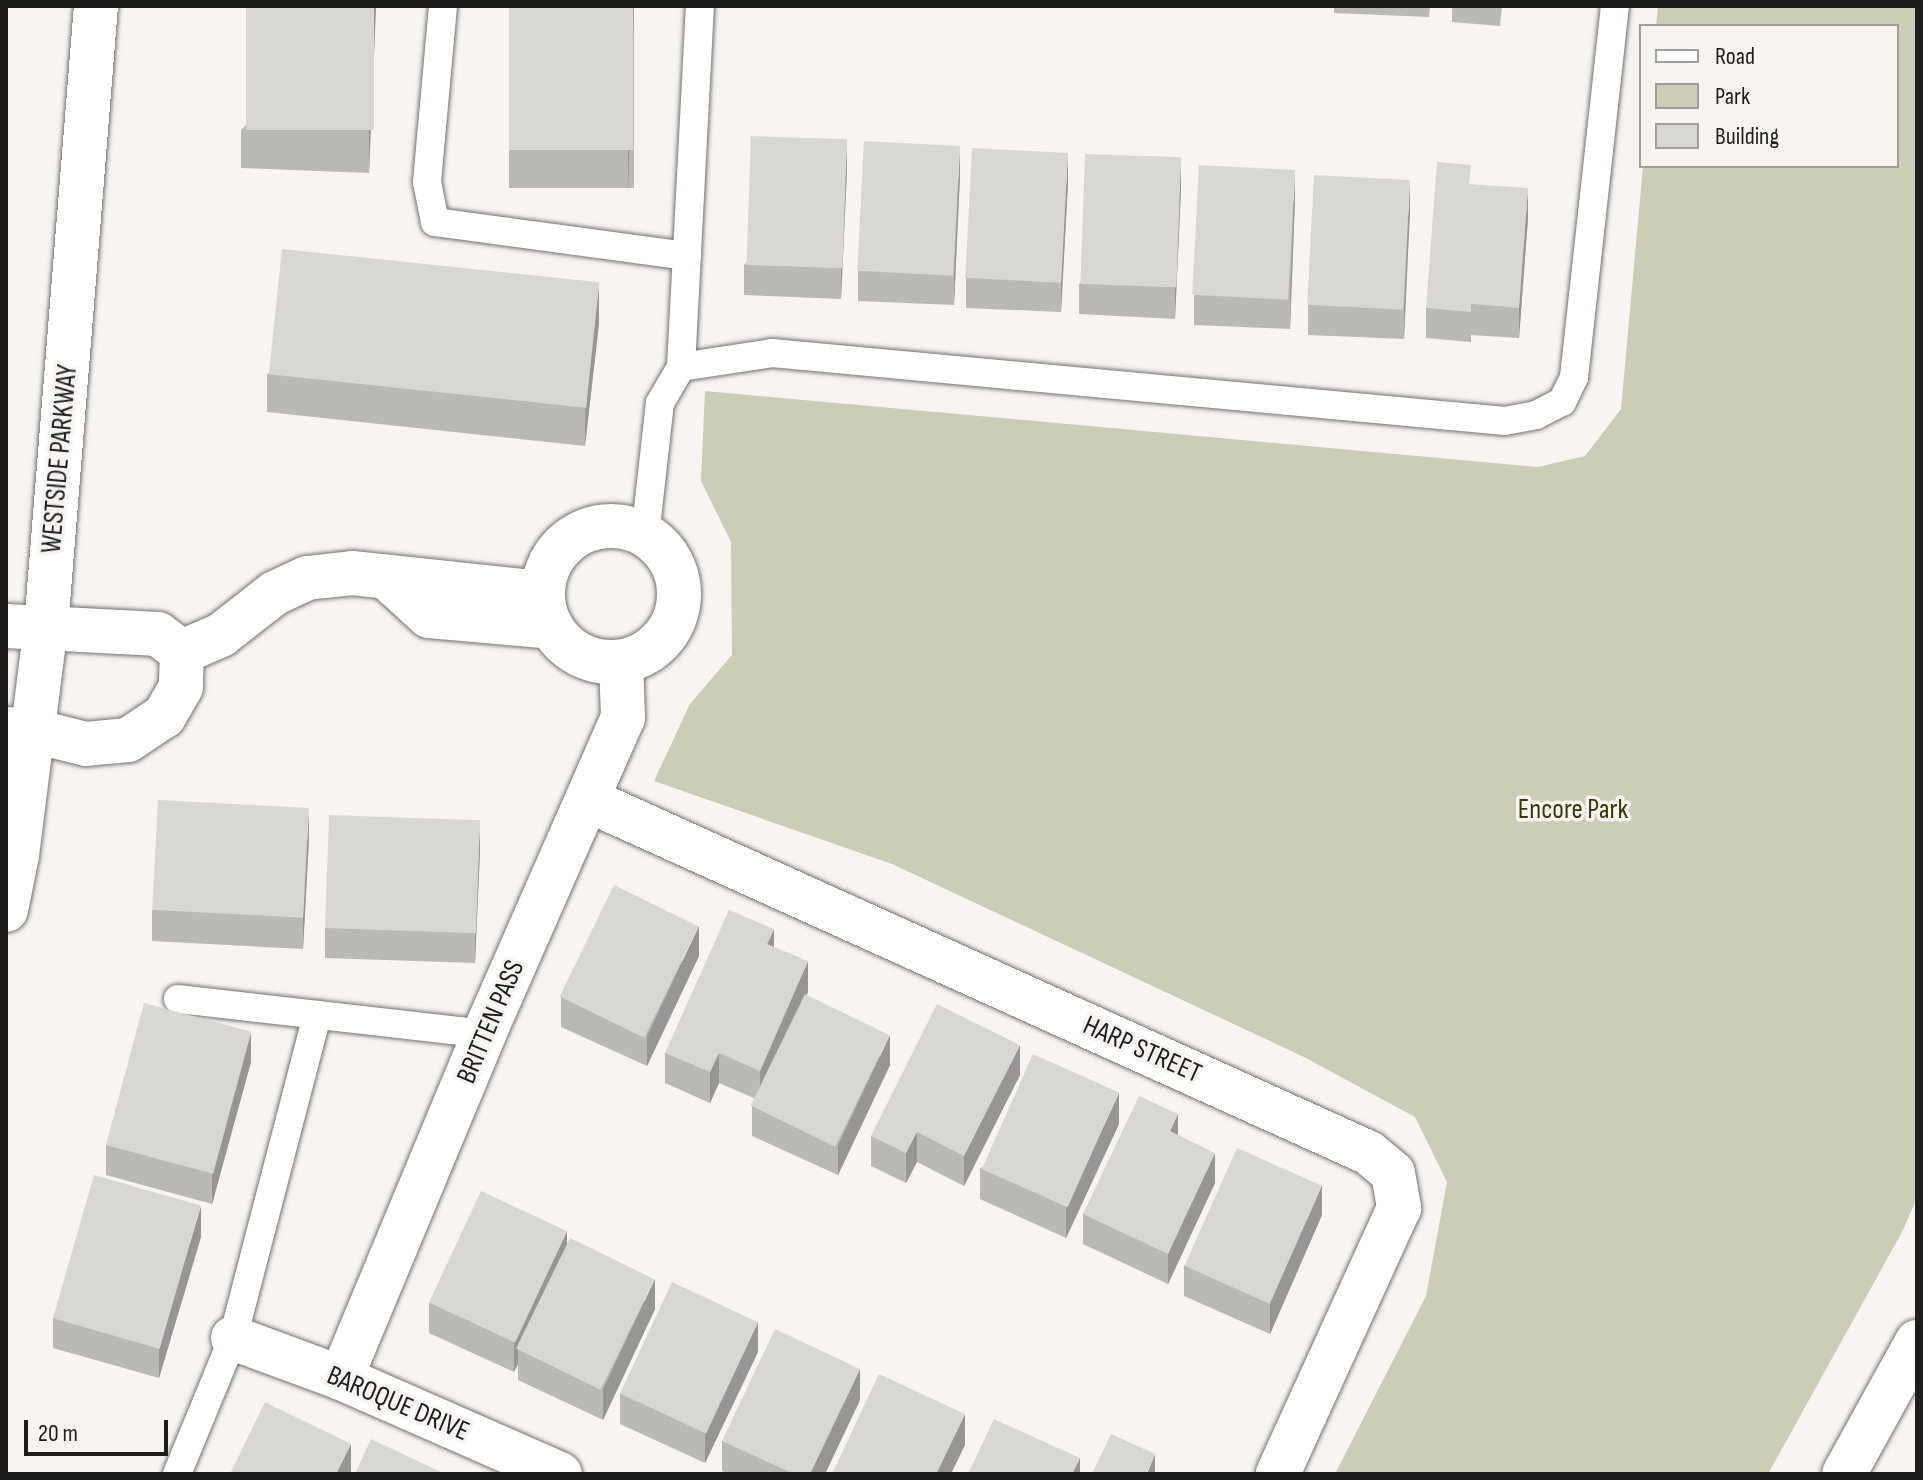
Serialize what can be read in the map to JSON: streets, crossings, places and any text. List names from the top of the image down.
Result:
{
  "streets": {
    "street": [
      "WESTSIDE PARKWAY",
      "BRITTEN PASS",
      "HARP STREET",
      "BAROQUE DRIVE"
    ]
  },
  "crossings": [
    ["BRITTEN PASS", "HARP STREET"],
    ["BRITTEN PASS", "BAROQUE DRIVE"]
  ],
  "parks": ["Encore Park"],
  "legend": ["Road", "Park", "Building"],
  "scale_bar": "20 m"
}
